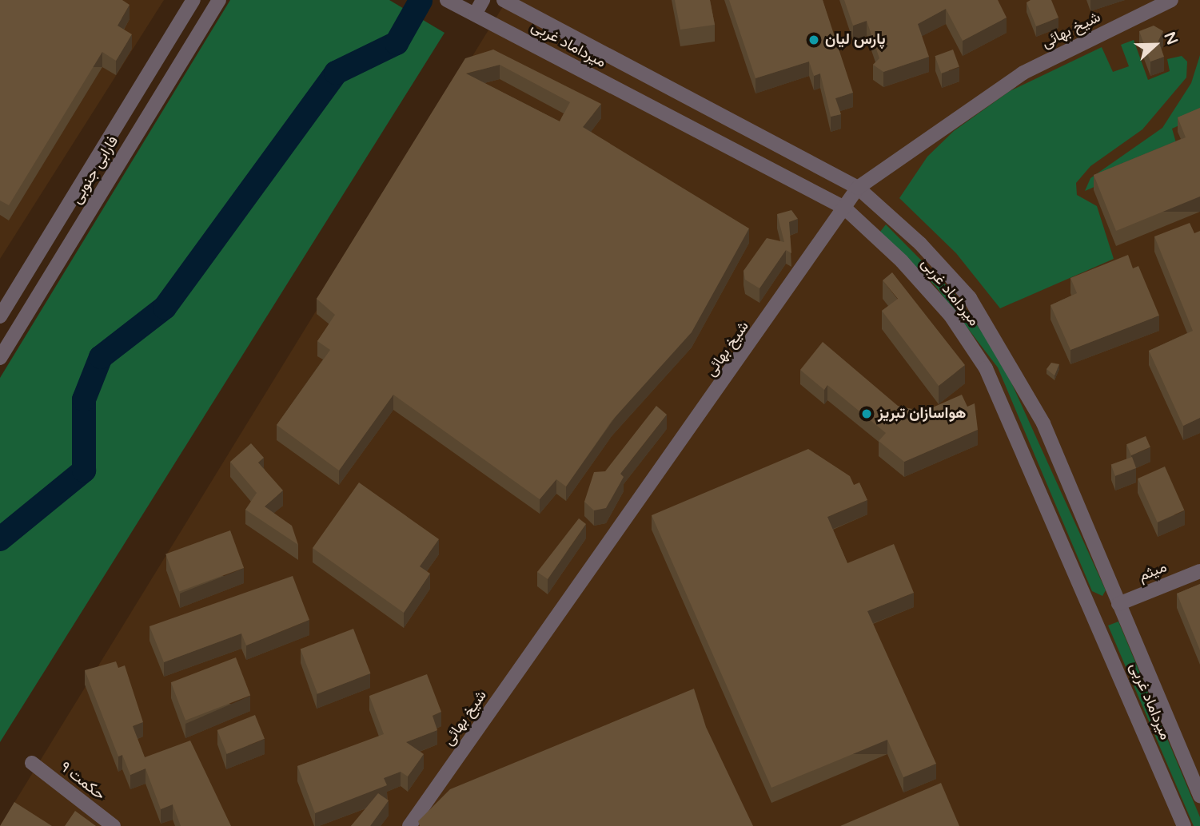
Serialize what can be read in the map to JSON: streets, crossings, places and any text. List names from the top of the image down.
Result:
{
  "streets": {
    "street": [
      "شیخ بهائی",
      "میرداماد غربی",
      "فارابی جنوبی",
      "میثم",
      "حکمت ۹"
    ]
  },
  "crossings": [
    ["شیخ بهائی", "میرداماد غربی"],
    ["میرداماد غربی", "میثم"]
  ],
  "places": ["پارس لیان", "هواسازان تبریز"],
  "north": "right"
}
